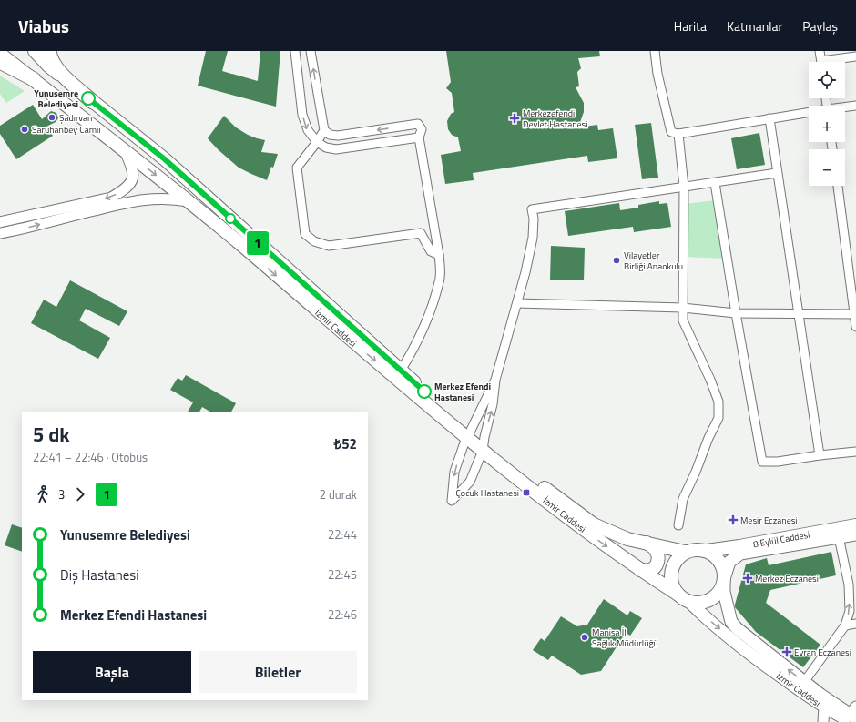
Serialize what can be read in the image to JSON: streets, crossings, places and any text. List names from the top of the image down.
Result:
{
  "streets": {
    "main road": ["İzmir Caddesi", "8 Eylül Caddesi"]
  },
  "crossings": [
    ["İzmir Caddesi", "8 Eylül Caddesi"]
  ],
  "places": {
    "other": [
      "Yunusemre Belediyesi",
      "Şadırvan",
      "Saruhanbey Camii",
      "Vilayetler Birliği Anaokulu",
      "Merkez Efendi Hastanesi",
      "Manisa İl Sağlık Müdürlüğü"
    ],
    "health": [
      "Merkezefendi Devlet Hastanesi",
      "Mesir Eczanesi",
      "Merkez Eczanesi",
      "Evran Eczanesi"
    ],
    "transit": ["Çocuk Hastanesi"]
  },
  "lines": ["bus line 1"],
  "page": {
    "header": "Viabus",
    "nav": ["Harita", "Katmanlar", "Paylaş"],
    "on_map": "1",
    "map_buttons": ["+", "−"],
    "heading": ["5 dk", "22:41 – 22:46 · Otobüs", "₺52"],
    "legs": ["3", "1", "2 durak"],
    "list": [
      {
        "name": "Yunusemre Belediyesi",
        "value": "22:44"
      },
      {
        "name": "Diş Hastanesi",
        "value": "22:45"
      },
      {
        "name": "Merkez Efendi Hastanesi",
        "value": "22:46"
      }
    ],
    "buttons": ["Başla", "Biletler"]
  }
}
